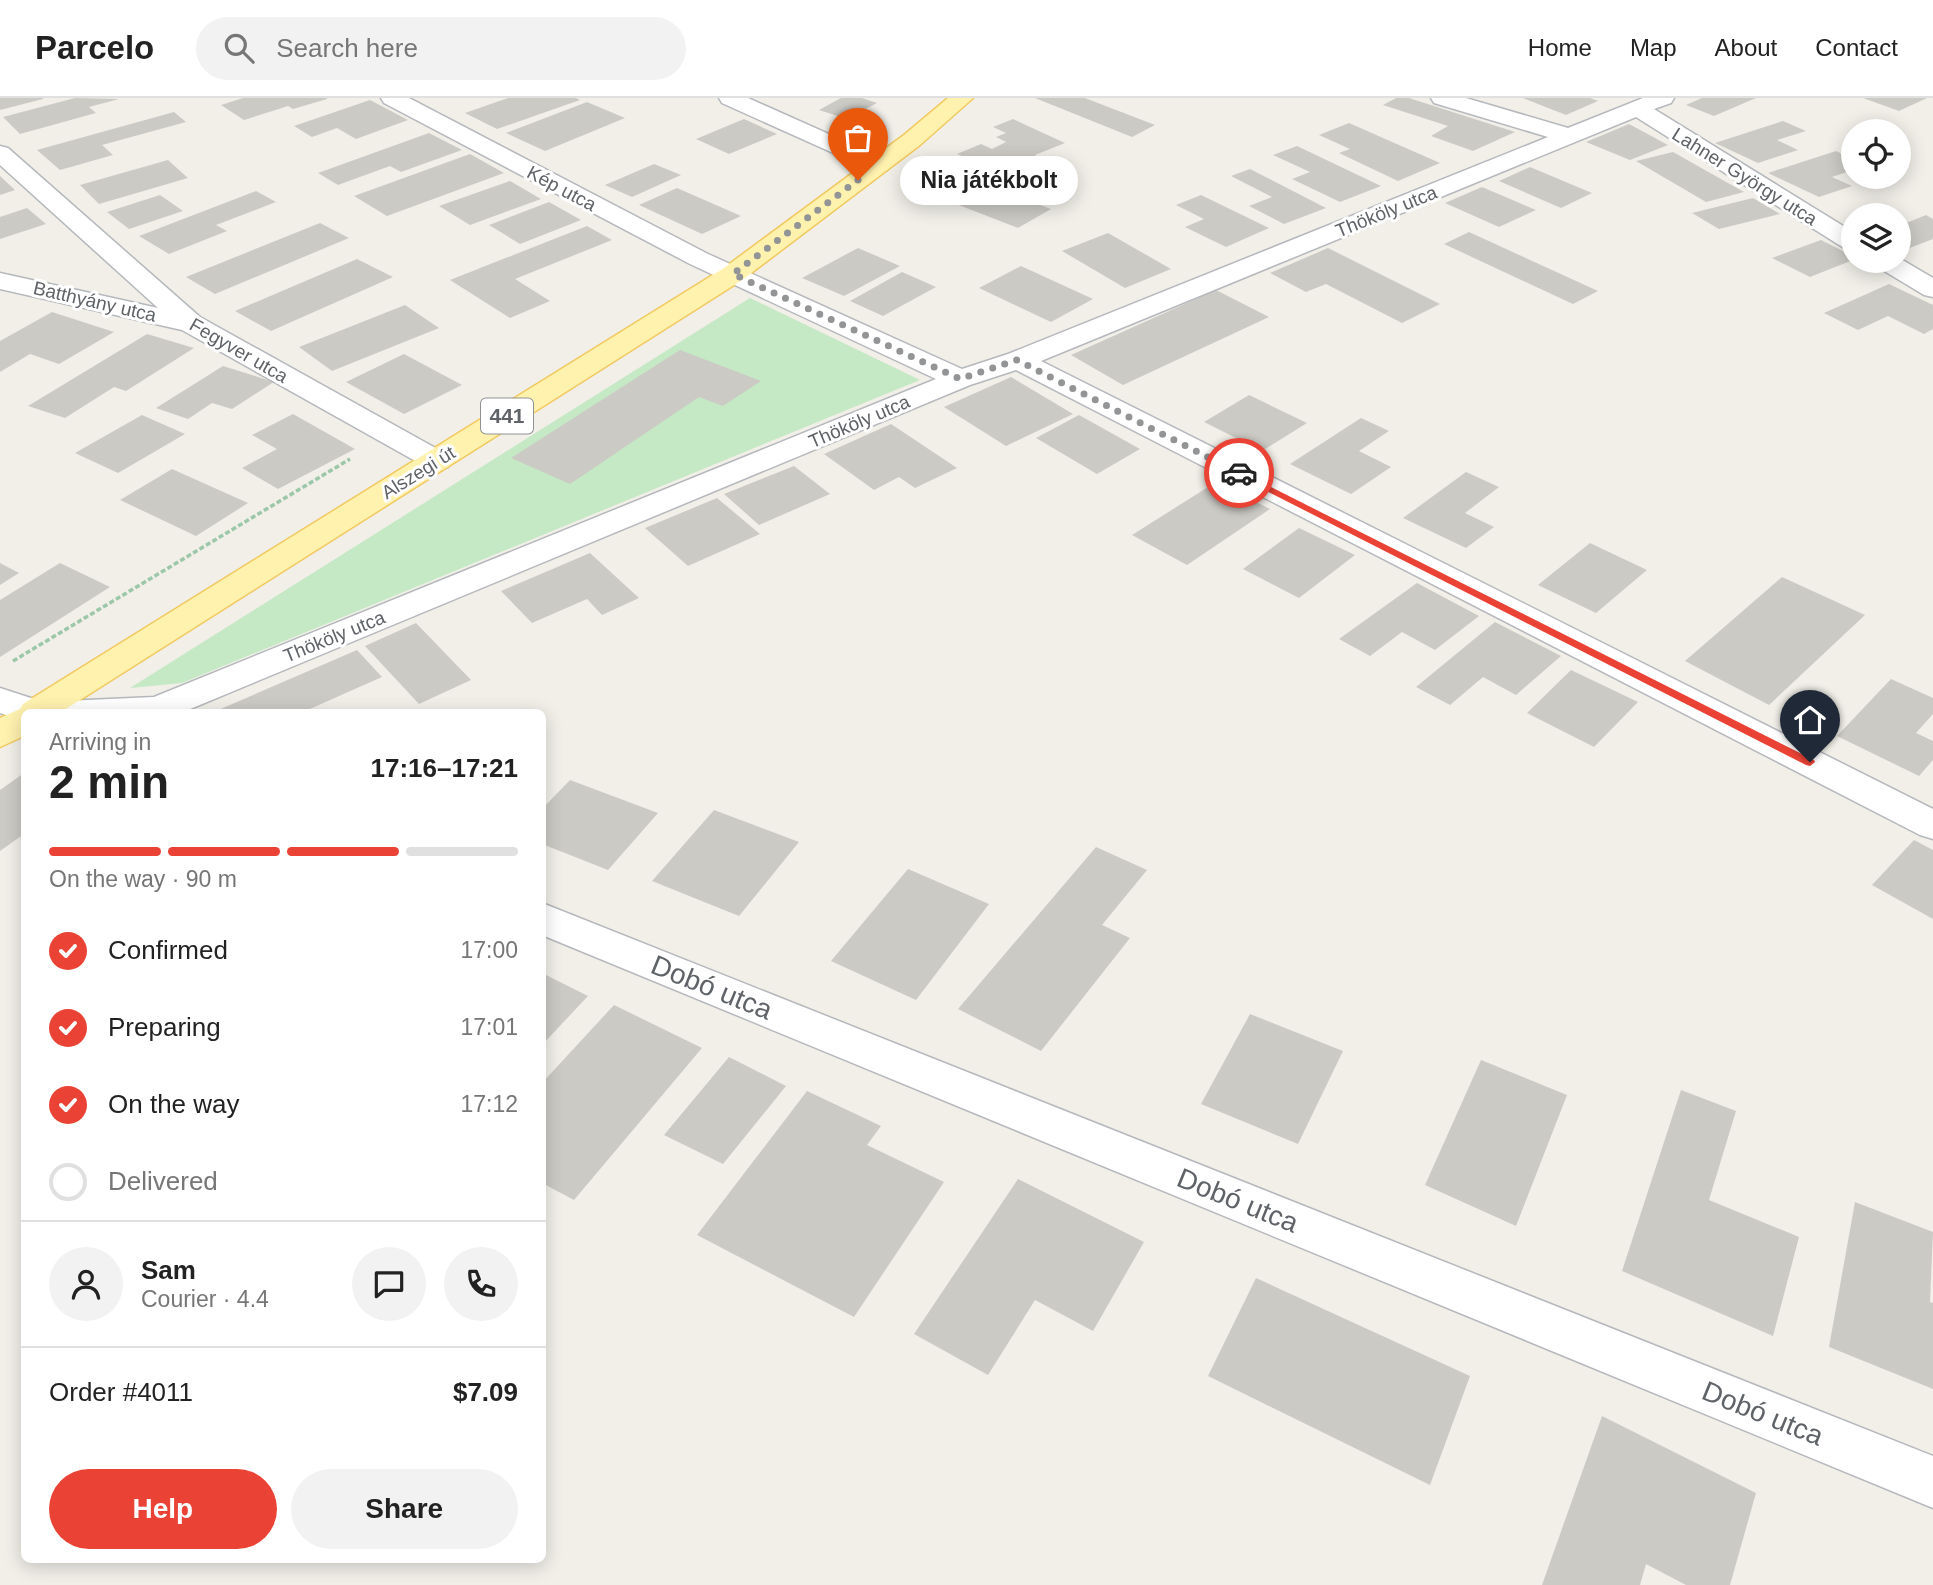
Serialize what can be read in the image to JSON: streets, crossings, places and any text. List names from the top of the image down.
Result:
{
  "streets": {
    "main road": ["441", "Alszegi út"],
    "street": [
      "Lahner György utca",
      "Kép utca",
      "Thököly utca",
      "Batthyány utca",
      "Fegyver utca",
      "Dobó utca"
    ]
  },
  "crossings": [
    ["Lahner György utca", "Thököly utca"],
    ["Kép utca", "Thököly utca"],
    ["Kép utca", "Alszegi út"],
    ["Batthyány utca", "Fegyver utca"],
    ["Fegyver utca", "Alszegi út"]
  ],
  "places": ["Nia játékbolt"],
  "page": {
    "header": "Parcelo",
    "search": "Search here",
    "nav": [
      "Home",
      "Map",
      "About",
      "Contact"
    ],
    "bubble": "Nia játékbolt",
    "heading": ["2 min", "Arriving in", "17:16–17:21"],
    "panel": [
      "Sam",
      "Courier · 4.4",
      "Order #4011",
      "$7.09"
    ],
    "bar": "On the way · 90 m",
    "list": [
      ["Confirmed", "17:00"],
      ["Preparing", "17:01"],
      ["On the way", "17:12"],
      "Delivered"
    ],
    "buttons": ["Help", "Share"]
  }
}
